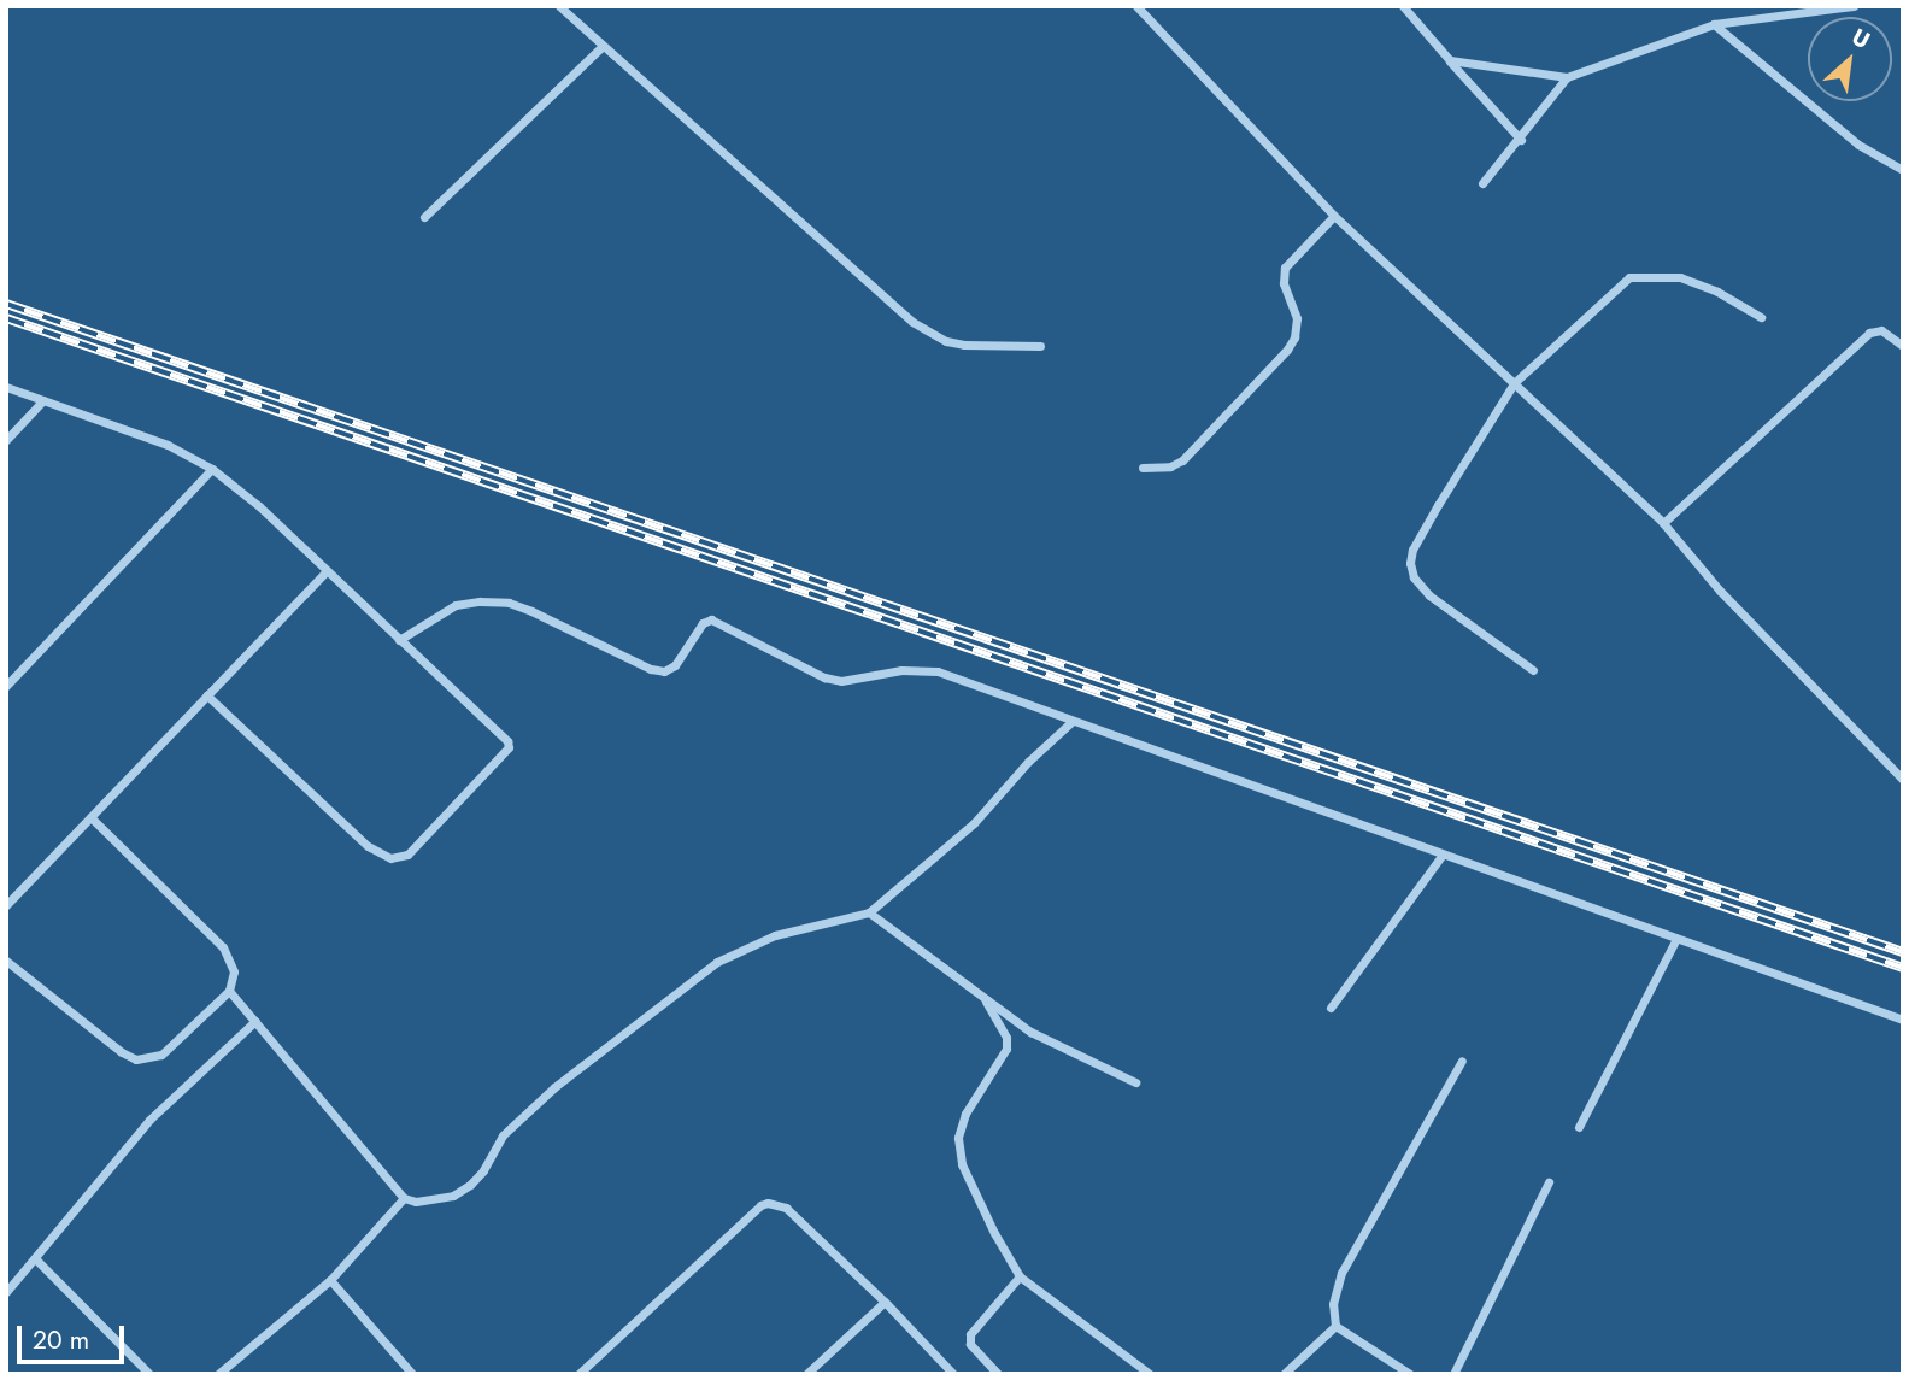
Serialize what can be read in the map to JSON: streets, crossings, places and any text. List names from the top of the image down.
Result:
{
  "scale_bar": "20 m",
  "north": "top right"
}
